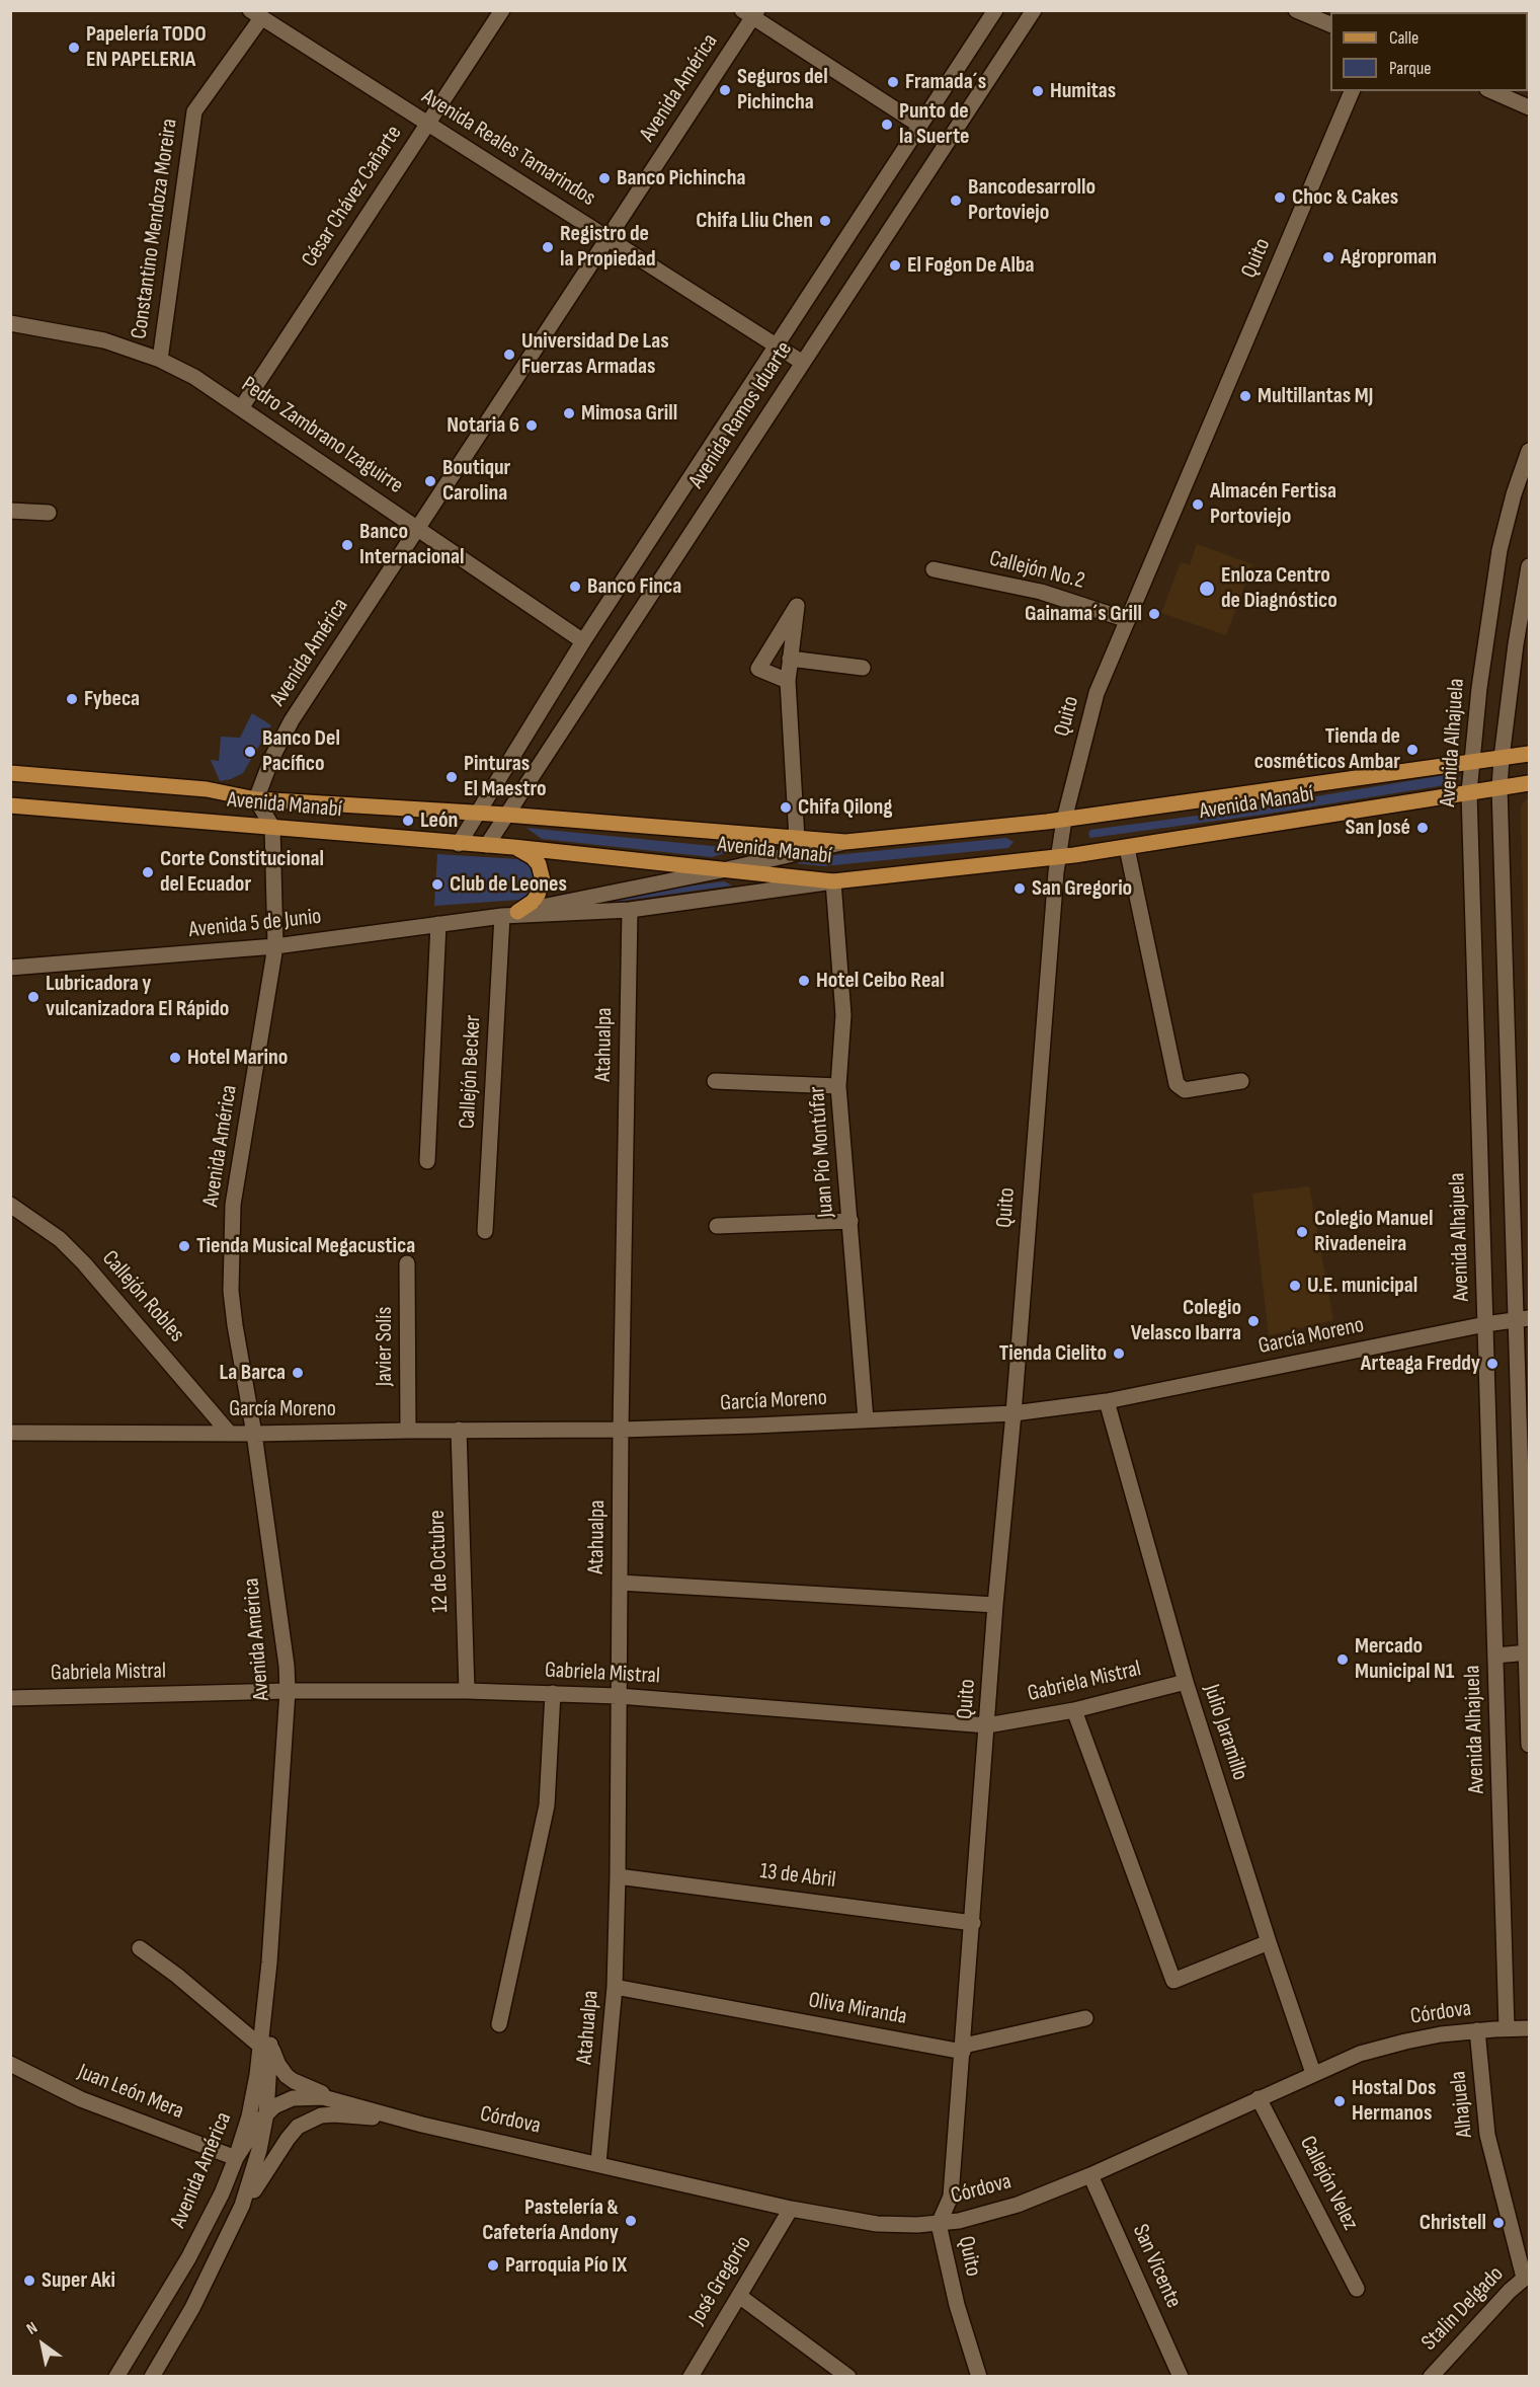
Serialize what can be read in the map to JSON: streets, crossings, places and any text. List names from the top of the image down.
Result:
{
  "streets": {
    "main road": ["Avenida Manabí"],
    "street": [
      "Avenida América",
      "Avenida Reales Tamarindos",
      "César Chávez Cañarte",
      "Constantino Mendoza Moreira",
      "Quito",
      "Avenida Ramos Iduarte",
      "Pedro Zambrano Izaguirre",
      "Callejón No.2",
      "Avenida Alhajuela",
      "Avenida 5 de Junio",
      "Atahualpa",
      "Callejón Becker",
      "Juan Pío Montúfar",
      "Callejón Robles",
      "García Moreno",
      "Javier Solís",
      "12 de Octubre",
      "Gabriela Mistral",
      "Julio Jaramillo",
      "13 de Abril",
      "Oliva Miranda",
      "Córdova",
      "Juan León Mera",
      "Alhajuela",
      "Callejón Velez",
      "San Vicente",
      "José Gregorio",
      "Stalin Delgado"
    ]
  },
  "crossings": [
    ["Avenida América", "Avenida Reales Tamarindos"],
    ["Avenida América", "Pedro Zambrano Izaguirre"],
    ["Avenida América", "Avenida Manabí"],
    ["Avenida América", "Avenida 5 de Junio"],
    ["Avenida América", "García Moreno"],
    ["Avenida América", "Gabriela Mistral"],
    ["Avenida América", "Córdova"],
    ["Avenida América", "Juan León Mera"],
    ["Avenida Reales Tamarindos", "César Chávez Cañarte"],
    ["Avenida Reales Tamarindos", "Constantino Mendoza Moreira"],
    ["Avenida Reales Tamarindos", "Avenida Ramos Iduarte"],
    ["César Chávez Cañarte", "Pedro Zambrano Izaguirre"],
    ["Constantino Mendoza Moreira", "Pedro Zambrano Izaguirre"],
    ["Quito", "Callejón No.2"],
    ["Quito", "Avenida Manabí"],
    ["Quito", "García Moreno"],
    ["Quito", "Gabriela Mistral"],
    ["Quito", "13 de Abril"],
    ["Quito", "Oliva Miranda"],
    ["Quito", "Córdova"],
    ["Avenida Ramos Iduarte", "Pedro Zambrano Izaguirre"],
    ["Avenida Ramos Iduarte", "Avenida Manabí"],
    ["Avenida Alhajuela", "Avenida Manabí"],
    ["Avenida Alhajuela", "García Moreno"],
    ["Avenida Alhajuela", "Córdova"],
    ["Avenida Manabí", "Avenida 5 de Junio"],
    ["Avenida Manabí", "Juan Pío Montúfar"],
    ["Avenida 5 de Junio", "Atahualpa"],
    ["Avenida 5 de Junio", "Callejón Becker"],
    ["Avenida 5 de Junio", "Juan Pío Montúfar"],
    ["Atahualpa", "García Moreno"],
    ["Atahualpa", "Gabriela Mistral"],
    ["Atahualpa", "13 de Abril"],
    ["Atahualpa", "Oliva Miranda"],
    ["Atahualpa", "Córdova"],
    ["Juan Pío Montúfar", "García Moreno"],
    ["Callejón Robles", "García Moreno"],
    ["García Moreno", "Javier Solís"],
    ["García Moreno", "12 de Octubre"],
    ["García Moreno", "Julio Jaramillo"],
    ["12 de Octubre", "Gabriela Mistral"],
    ["Gabriela Mistral", "Julio Jaramillo"],
    ["Julio Jaramillo", "Córdova"],
    ["Córdova", "Juan León Mera"],
    ["Córdova", "Alhajuela"],
    ["Córdova", "Callejón Velez"],
    ["Córdova", "San Vicente"],
    ["Córdova", "José Gregorio"],
    ["Alhajuela", "Stalin Delgado"]
  ],
  "places": [
    "Papelería TODO EN PAPELERIA",
    "Framada´s",
    "Seguros del Pichincha",
    "Humitas",
    "Punto de la Suerte",
    "Banco Pichincha",
    "Choc & Cakes",
    "Bancodesarrollo Portoviejo",
    "Chifa Lliu Chen",
    "Registro de la Propiedad",
    "Agroproman",
    "El Fogon De Alba",
    "Universidad De Las Fuerzas Armadas",
    "Multillantas MJ",
    "Mimosa Grill",
    "Notaria 6",
    "Boutiqur Carolina",
    "Almacén Fertisa Portoviejo",
    "Banco Internacional",
    "Banco Finca",
    "Enloza Centro de Diagnóstico",
    "Gainama´s Grill",
    "Fybeca",
    "Tienda de cosméticos Ambar",
    "Banco Del Pacífico",
    "Pinturas El Maestro",
    "Chifa Qilong",
    "León",
    "San José",
    "Corte Constitucional del Ecuador",
    "Club de Leones",
    "San Gregorio",
    "Hotel Ceibo Real",
    "Lubricadora y vulcanizadora El Rápido",
    "Hotel Marino",
    "Colegio Manuel Rivadeneira",
    "Tienda Musical Megacustica",
    "U.E. municipal",
    "Colegio Velasco Ibarra",
    "Tienda Cielito",
    "Arteaga Freddy",
    "La Barca",
    "Mercado Municipal N1",
    "Hostal Dos Hermanos",
    "Pastelería & Cafetería Andony",
    "Christell",
    "Parroquia Pío IX",
    "Super Aki"
  ],
  "legend": ["Calle", "Parque"],
  "north": "top left"
}
